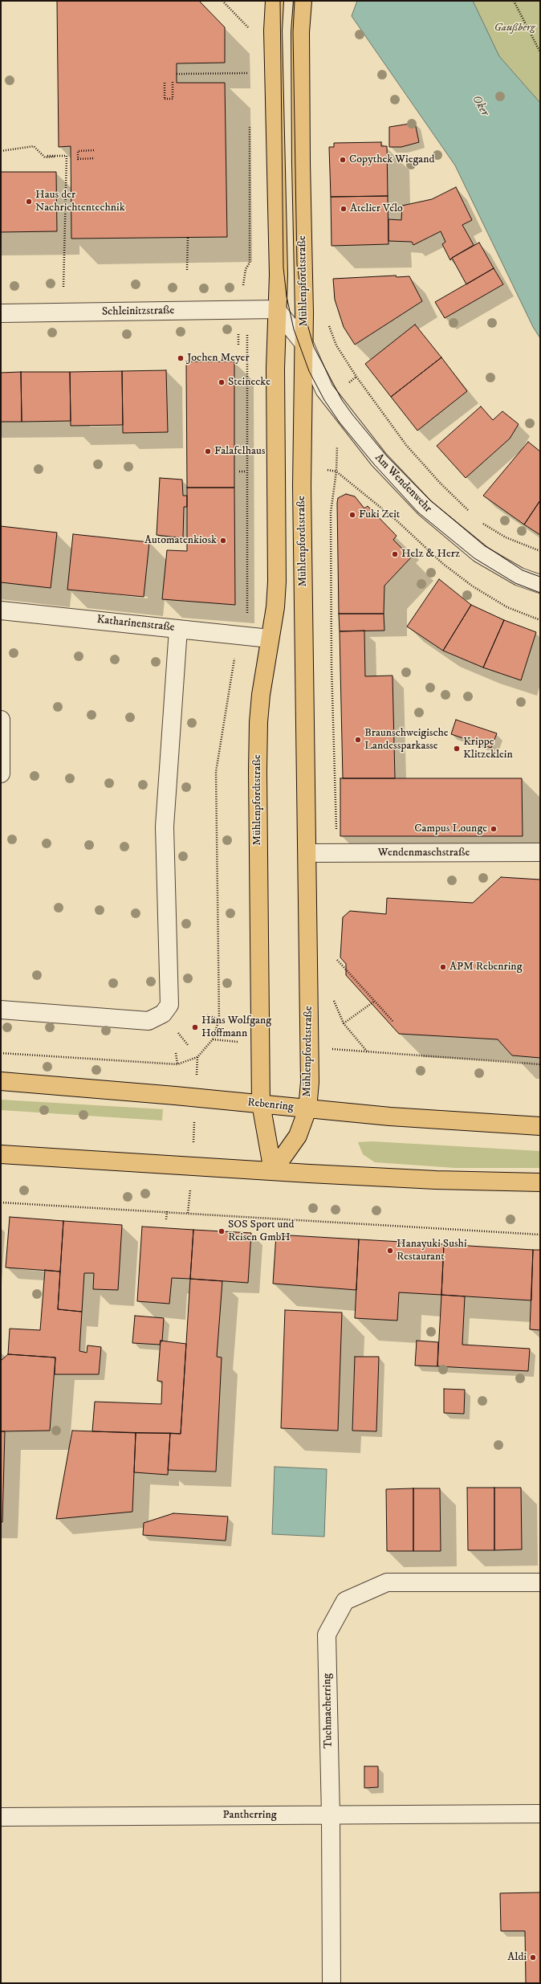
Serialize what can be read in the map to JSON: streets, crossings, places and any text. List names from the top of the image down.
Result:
{
  "streets": {
    "main road": ["Mühlenpfordtstraße", "Rebenring"],
    "street": [
      "Schleinitzstraße",
      "Am Wendenwehr",
      "Katharinenstraße",
      "Wendenmaschstraße",
      "Tuchmacherring",
      "Pantherring"
    ]
  },
  "crossings": [
    ["Mühlenpfordtstraße", "Schleinitzstraße"],
    ["Mühlenpfordtstraße", "Am Wendenwehr"],
    ["Mühlenpfordtstraße", "Katharinenstraße"],
    ["Mühlenpfordtstraße", "Wendenmaschstraße"],
    ["Mühlenpfordtstraße", "Rebenring"],
    ["Schleinitzstraße", "Am Wendenwehr"],
    ["Tuchmacherring", "Pantherring"]
  ],
  "water": ["Oker"],
  "parks": ["Gaußberg"],
  "places": [
    "Copythek Wiegand",
    "Haus der Nachrichtentechnik",
    "Atelier Vélo",
    "Jochen Meyer",
    "Steinecke",
    "Falafelhaus",
    "Fuki Zeit",
    "Automatenkiosk",
    "Helz & Herz",
    "Braunschweigische Landessparkasse",
    "Krippe Klitzeklein",
    "Campus Lounge",
    "APM Rebenring",
    "Hans Wolfgang Hoffmann",
    "SOS Sport und Reisen GmbH",
    "Hanayuki Sushi Restaurant",
    "Aldi"
  ]
}
